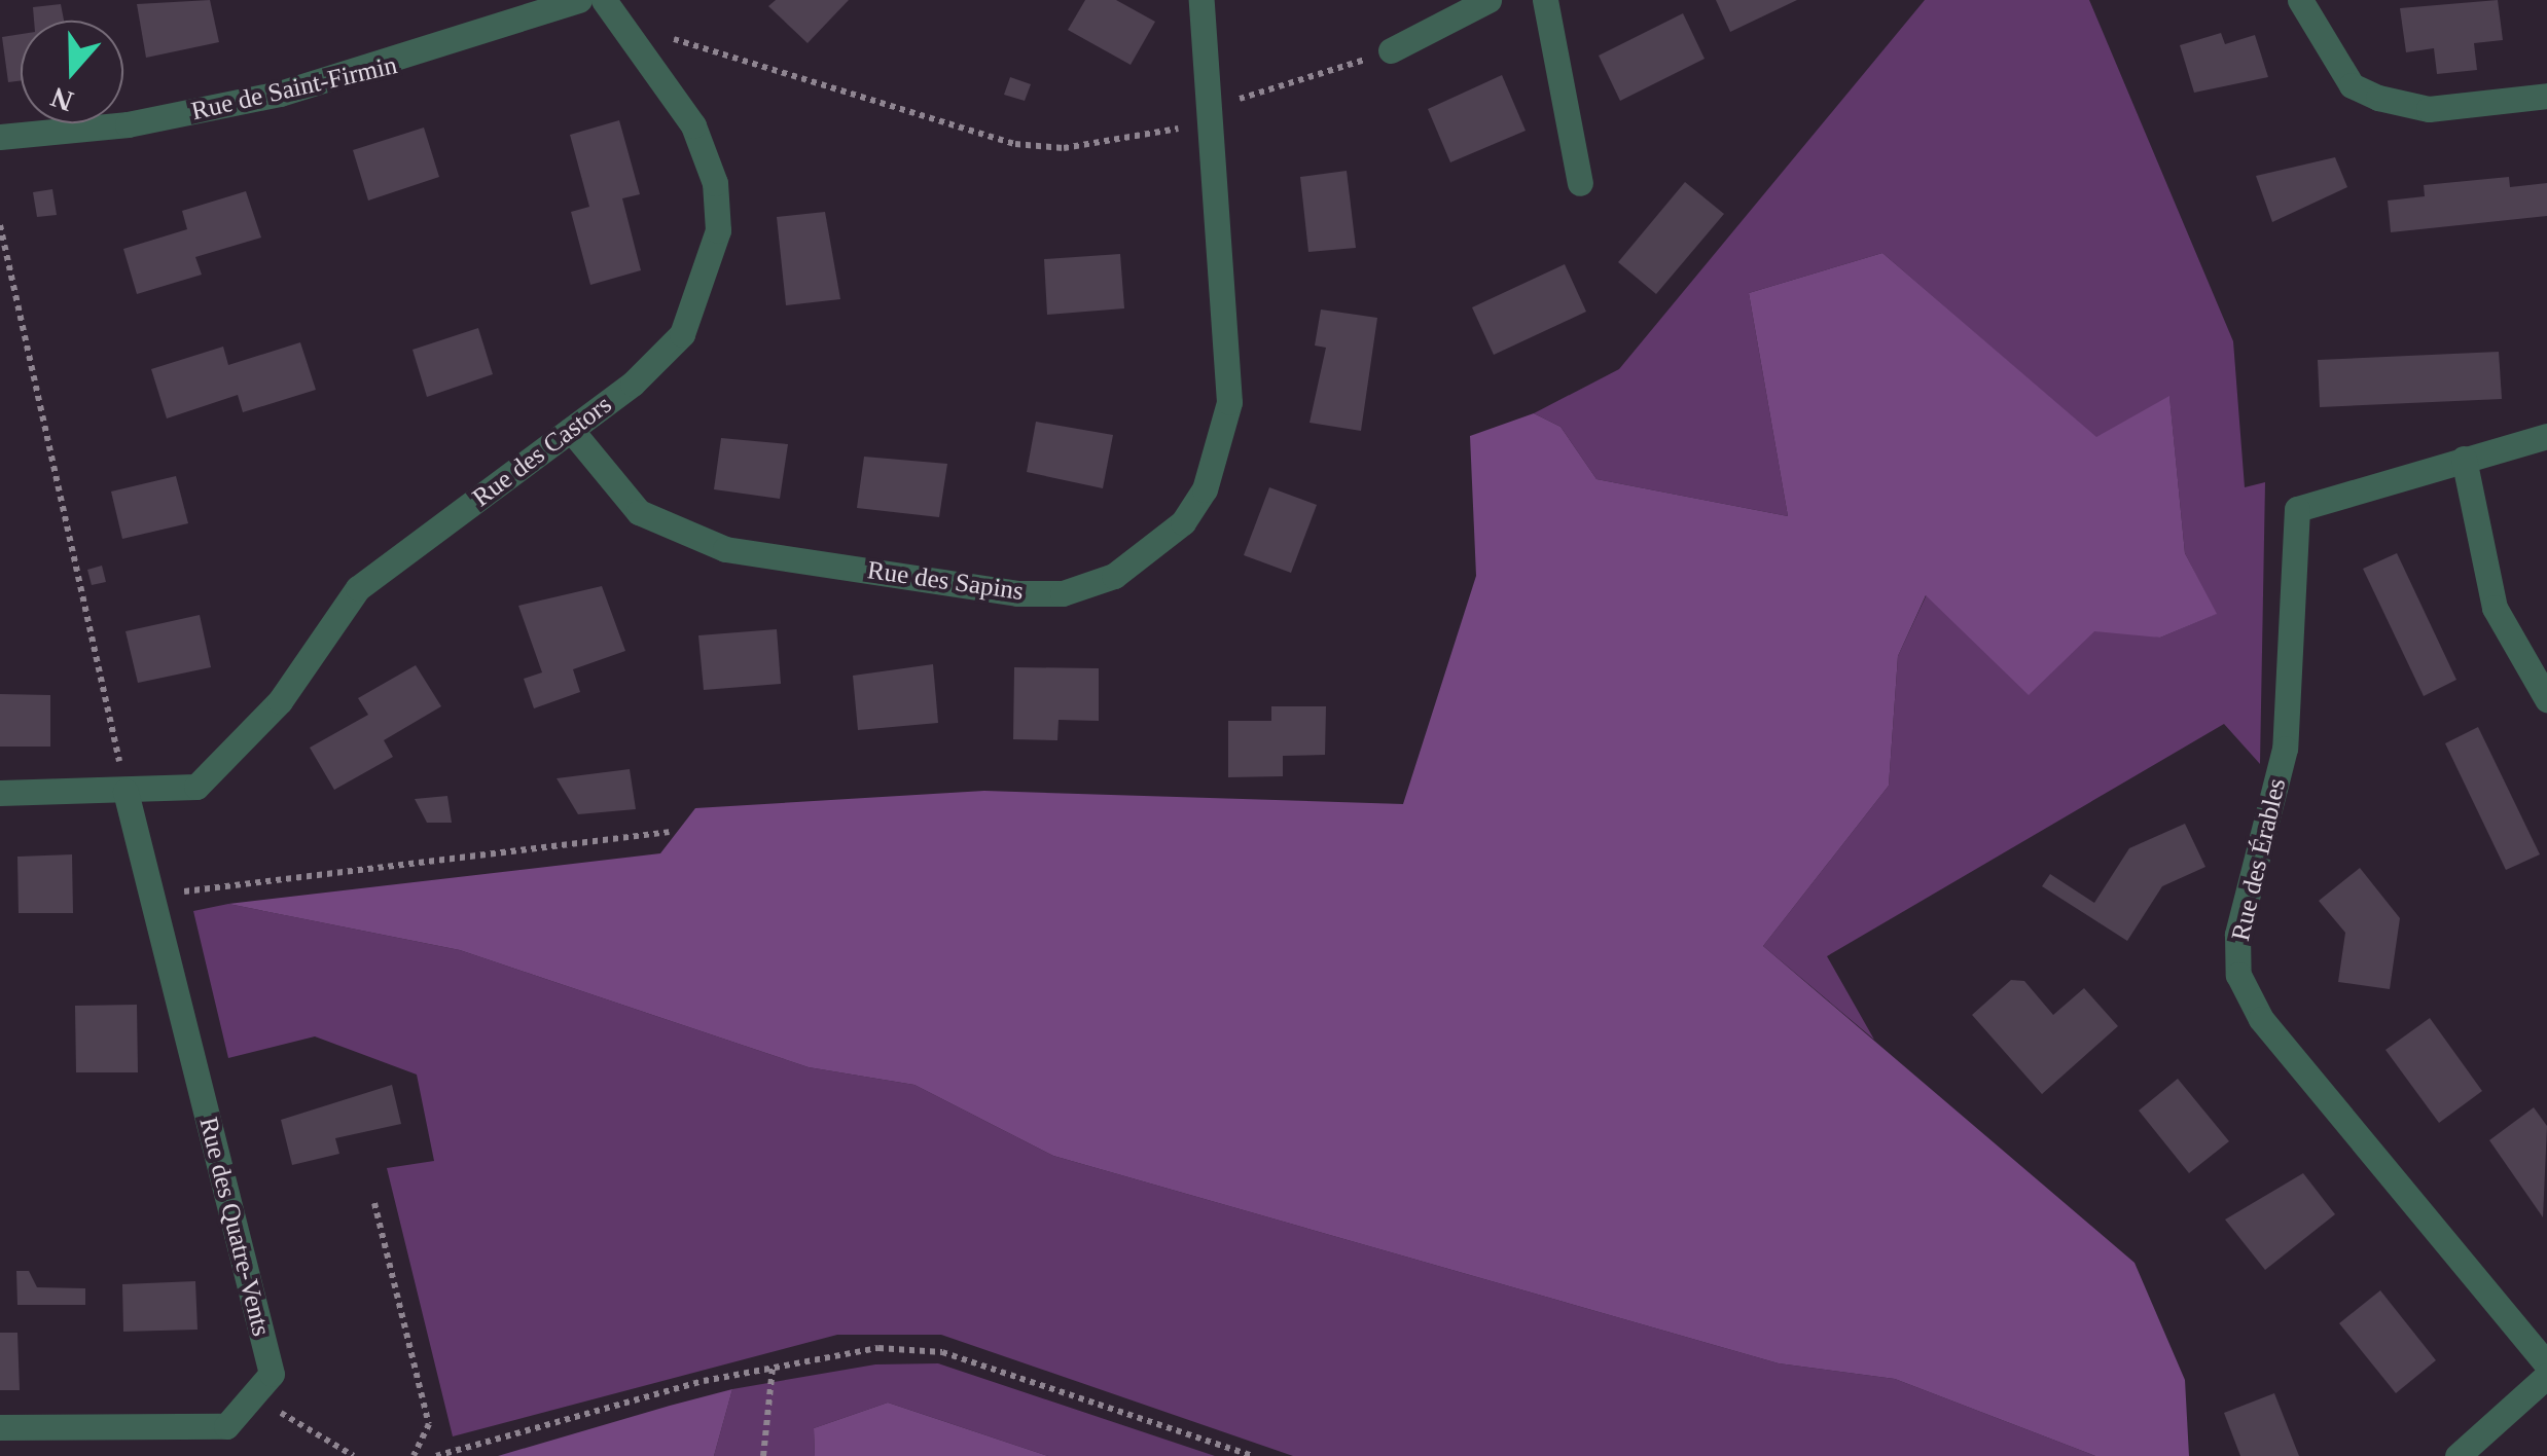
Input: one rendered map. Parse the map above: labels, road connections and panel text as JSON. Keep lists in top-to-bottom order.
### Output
{
  "streets": {
    "street": [
      "Rue de Saint-Firmin",
      "Rue des Castors",
      "Rue des Sapins",
      "Rue des Érables",
      "Rue des Quatre-Vents"
    ]
  },
  "crossings": [
    ["Rue des Castors", "Rue des Sapins"],
    ["Rue des Castors", "Rue des Quatre-Vents"]
  ],
  "north": "bottom"
}
